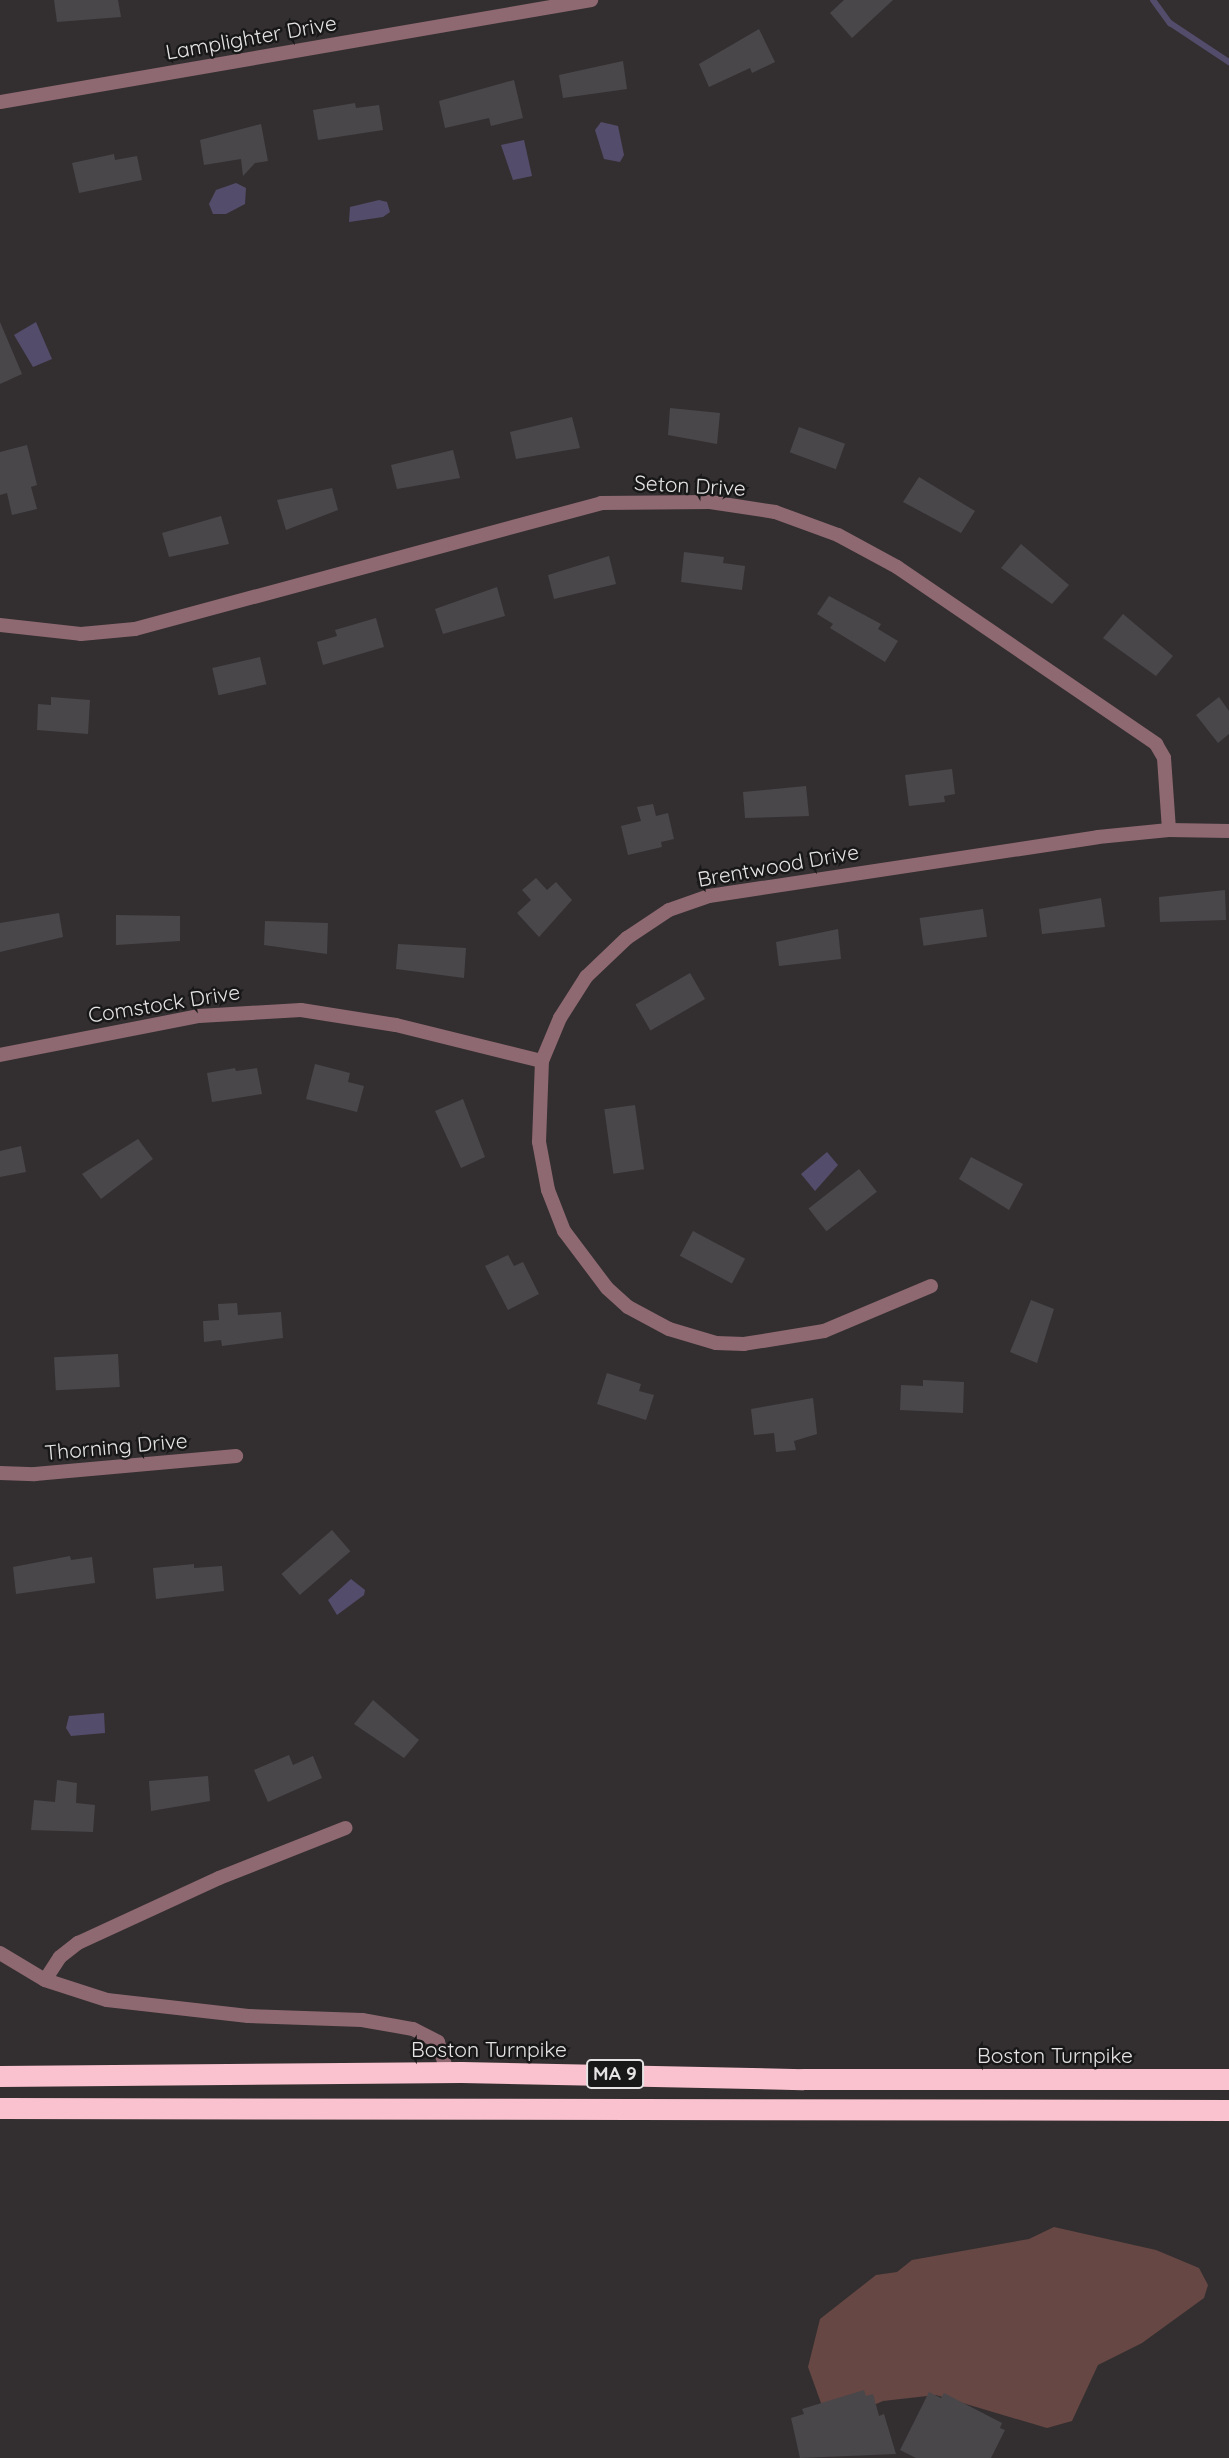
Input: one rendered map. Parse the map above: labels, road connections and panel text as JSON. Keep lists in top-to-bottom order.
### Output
{
  "streets": {
    "highway": ["Boston Turnpike", "MA 9"],
    "street": [
      "Lamplighter Drive",
      "Seton Drive",
      "Brentwood Drive",
      "Comstock Drive",
      "Thorning Drive"
    ]
  },
  "crossings": [
    ["Seton Drive", "Brentwood Drive"],
    ["Brentwood Drive", "Comstock Drive"]
  ]
}
